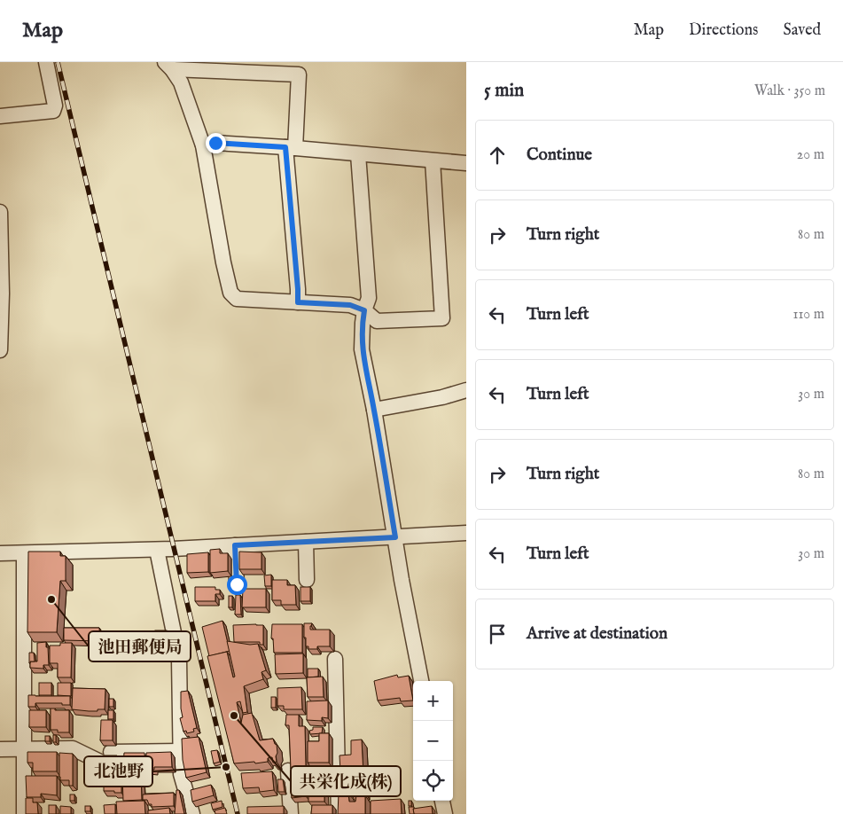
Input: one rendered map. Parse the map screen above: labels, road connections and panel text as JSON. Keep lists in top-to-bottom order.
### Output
{
  "places": ["池田郵便局", "共栄化成(株)", "北池野"],
  "page": {
    "header": "Map",
    "nav": ["Map", "Directions", "Saved"],
    "heading": ["5 min", "Walk · 350 m"],
    "list": [
      ["Continue", "20 m"],
      ["Turn right", "80 m"],
      ["Turn left", "110 m"],
      ["Turn left", "30 m"],
      ["Turn right", "80 m"],
      ["Turn left", "30 m"],
      "Arrive at destination"
    ],
    "map_buttons": ["+", "−"]
  }
}
